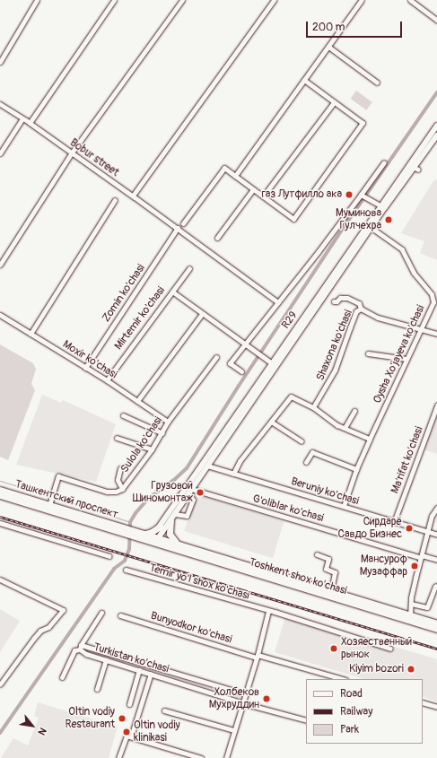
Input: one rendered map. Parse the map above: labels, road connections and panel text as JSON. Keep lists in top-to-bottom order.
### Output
{
  "streets": {
    "highway": ["Ташкентский проспект", "Toshkent shox ko'chasi"],
    "main road": ["R29"],
    "street": [
      "Bobur street",
      "Zomin ko'chasi",
      "Mirtemir ko'chasi",
      "Shaxona ko'chasi",
      "Oysha Xo'jayeva ko'chasi",
      "Moxir ko'chasi",
      "Sulola ko'chasi",
      "Ma'rifat ko'chasi",
      "Beruniy ko'chasi",
      "G'oliblar ko'chasi",
      "Temir yo'l shox ko'chasi",
      "Bunyodkor ko'chasi",
      "Turkistan ko'chasi"
    ]
  },
  "crossings": [
    ["Bobur street", "Zomin ko'chasi"],
    ["Zomin ko'chasi", "Moxir ko'chasi"],
    ["Mirtemir ko'chasi", "Moxir ko'chasi"],
    ["R29", "Oysha Xo'jayeva ko'chasi"],
    ["R29", "Beruniy ko'chasi"],
    ["R29", "G'oliblar ko'chasi"],
    ["Oysha Xo'jayeva ko'chasi", "Beruniy ko'chasi"],
    ["Moxir ko'chasi", "Sulola ko'chasi"],
    ["Sulola ko'chasi", "Ташкентский проспект"],
    ["Ma'rifat ko'chasi", "Beruniy ko'chasi"]
  ],
  "places": [
    "газ Лутфилло ака",
    "Муминова Гулчехра",
    "Грузовой Шиномонтаж",
    "Сирдарё Савдо Бизнес",
    "Мансуроф Музаффар",
    "Хозяественный рынок",
    "Kiyim bozori",
    "Холбеков Мухруддин",
    "Oltin vodiy Restaurant",
    "Oltin vodiy klinikasi"
  ],
  "legend": ["Road", "Railway", "Park"],
  "scale_bar": "200 m",
  "north": "bottom right"
}
